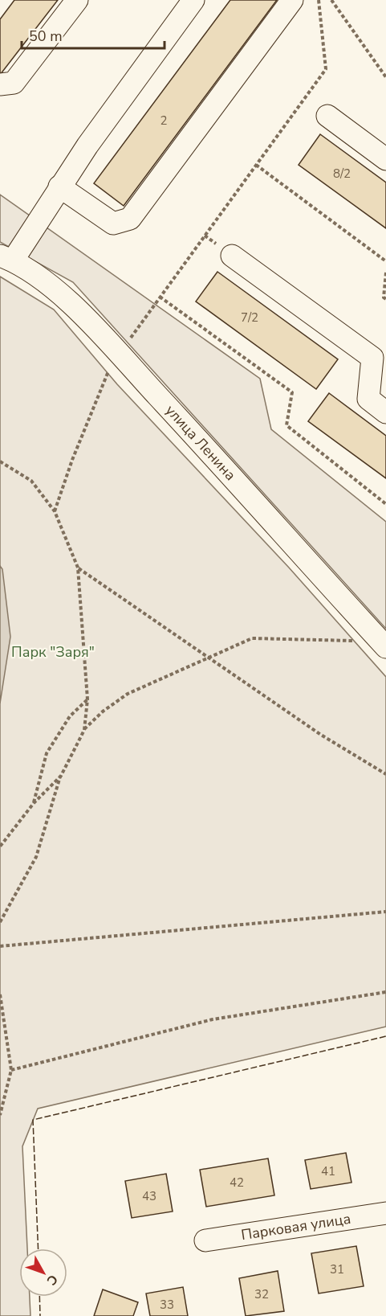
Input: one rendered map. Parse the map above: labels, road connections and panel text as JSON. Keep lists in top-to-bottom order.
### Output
{
  "streets": {
    "street": ["улица Ленина", "Парковая улица"]
  },
  "parks": ["Парк \"Заря\""],
  "house_numbers": [
    "2",
    "8/2",
    "7/2",
    "41",
    "42",
    "43",
    "31",
    "32",
    "33"
  ],
  "scale_bar": "50 m",
  "north": "bottom right"
}
